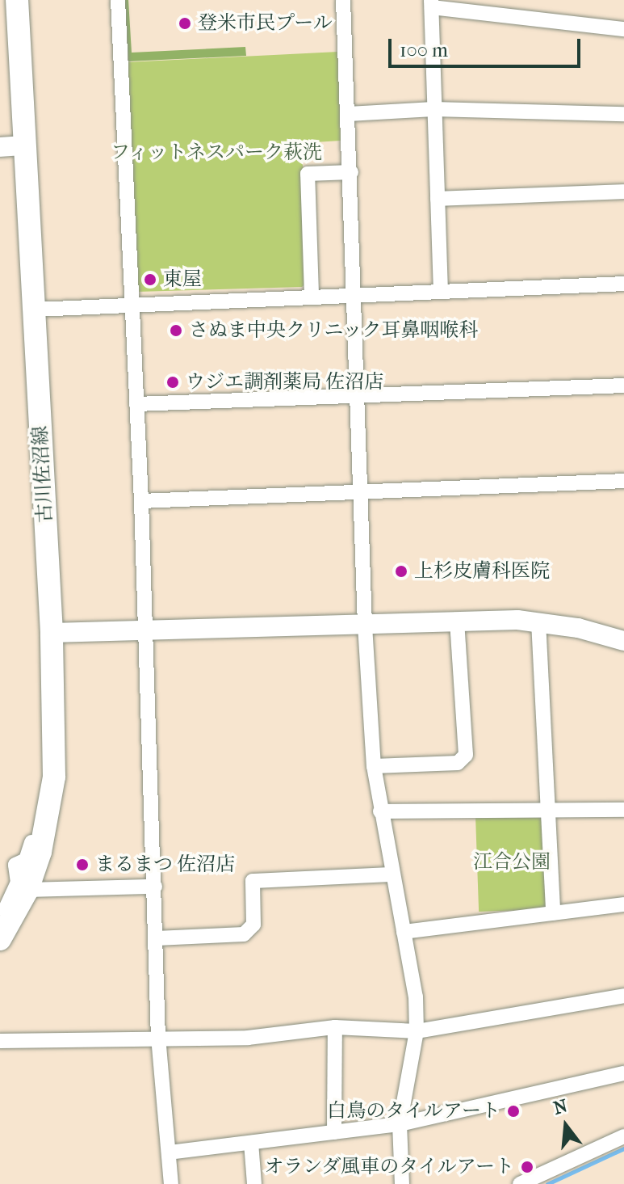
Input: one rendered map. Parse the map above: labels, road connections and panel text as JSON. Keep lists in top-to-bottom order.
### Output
{
  "streets": {
    "main road": ["古川佐沼線"]
  },
  "parks": ["フィットネスパーク萩洗", "江合公園"],
  "places": [
    "登米市民プール",
    "東屋",
    "さぬま中央クリニック耳鼻咽喉科",
    "ウジエ調剤薬局 佐沼店",
    "上杉皮膚科医院",
    "まるまつ 佐沼店",
    "白鳥のタイルアート",
    "オランダ風車のタイルアート"
  ],
  "scale_bar": "100 m",
  "north": "top"
}
